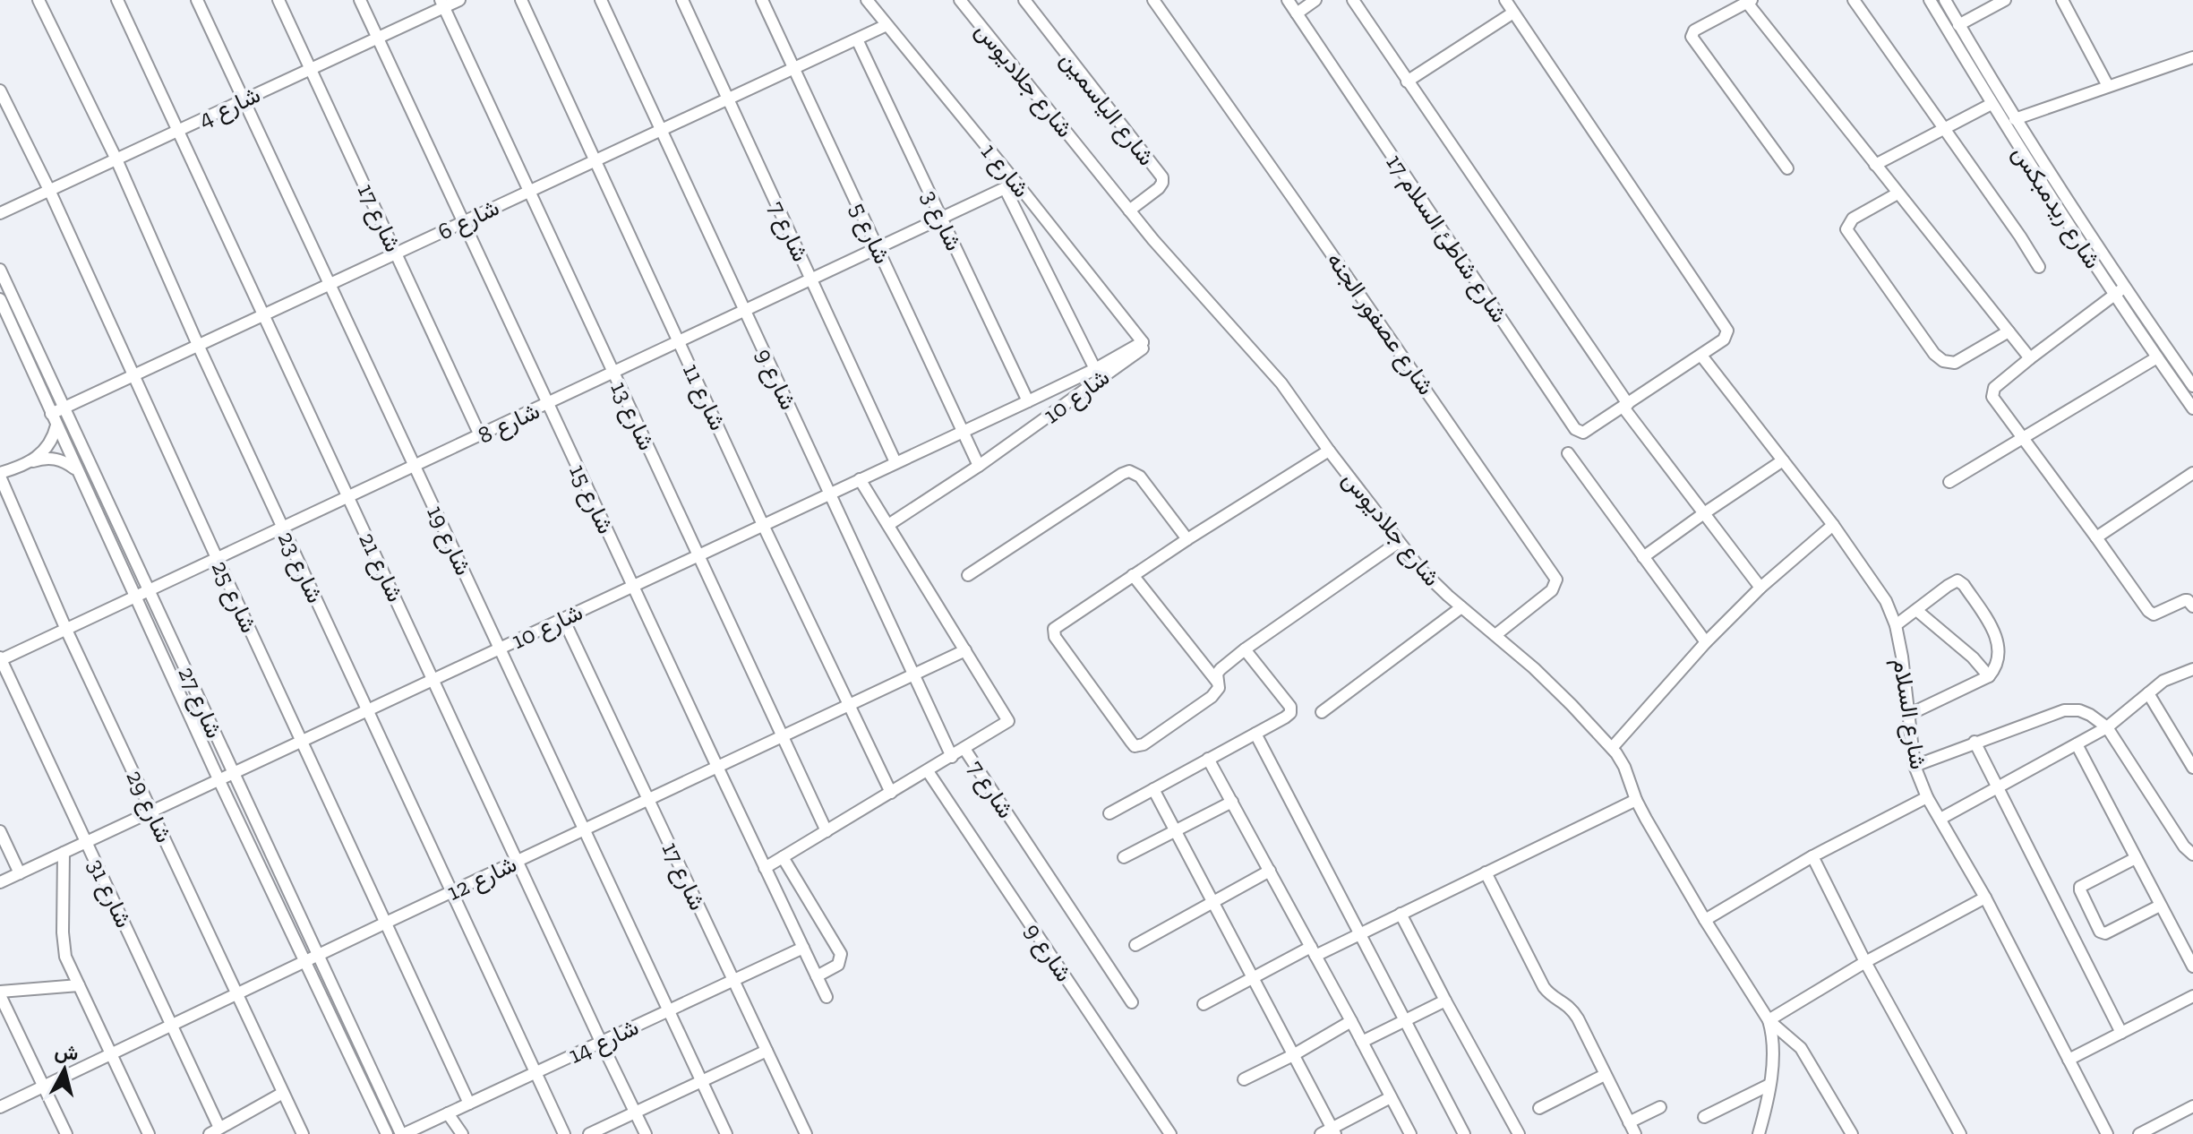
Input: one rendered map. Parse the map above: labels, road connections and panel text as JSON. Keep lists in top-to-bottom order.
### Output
{
  "streets": {
    "street": [
      "شارع جلاديوس",
      "شارع 4",
      "شارع الياسمين",
      "شارع 1",
      "شارع ريدمبكس",
      "شارع 17",
      "شارع 6",
      "شارع 3",
      "شارع 7",
      "شارع 5",
      "شارع شاطئ السلام 17",
      "شارع عصفور الجنه",
      "شارع 9",
      "شارع 10",
      "شارع 11",
      "شارع 13",
      "شارع 8",
      "شارع 15",
      "شارع 19",
      "شارع 23",
      "شارع 21",
      "شارع 25",
      "شارع 27",
      "شارع السلام",
      "شارع 29",
      "شارع 12",
      "شارع 31",
      "شارع 14"
    ]
  },
  "crossings": [
    ["شارع جلاديوس", "شارع الياسمين"],
    ["شارع جلاديوس", "شارع عصفور الجنه"],
    ["شارع 4", "شارع 17"],
    ["شارع 4", "شارع 13"],
    ["شارع 4", "شارع 15"],
    ["شارع 4", "شارع 19"],
    ["شارع 4", "شارع 23"],
    ["شارع 4", "شارع 21"],
    ["شارع 4", "شارع 25"],
    ["شارع 1", "شارع 6"],
    ["شارع 1", "شارع 10"],
    ["شارع 1", "شارع 8"],
    ["شارع 17", "شارع 6"],
    ["شارع 17", "شارع 10"],
    ["شارع 17", "شارع 8"],
    ["شارع 17", "شارع 12"],
    ["شارع 17", "شارع 14"],
    ["شارع 6", "شارع 3"],
    ["شارع 6", "شارع 7"],
    ["شارع 6", "شارع 5"],
    ["شارع 6", "شارع 9"],
    ["شارع 6", "شارع 11"],
    ["شارع 6", "شارع 13"],
    ["شارع 6", "شارع 15"],
    ["شارع 6", "شارع 19"],
    ["شارع 6", "شارع 23"],
    ["شارع 6", "شارع 21"],
    ["شارع 6", "شارع 25"],
    ["شارع 6", "شارع 27"],
    ["شارع 3", "شارع 10"],
    ["شارع 3", "شارع 8"],
    ["شارع 7", "شارع 10"],
    ["شارع 7", "شارع 8"],
    ["شارع 7", "شارع 12"],
    ["شارع 5", "شارع 10"],
    ["شارع 5", "شارع 8"],
    ["شارع شاطئ السلام 17", "شارع السلام"],
    ["شارع 9", "شارع 10"],
    ["شارع 9", "شارع 8"],
    ["شارع 9", "شارع 12"],
    ["شارع 10", "شارع 11"],
    ["شارع 10", "شارع 13"],
    ["شارع 10", "شارع 8"],
    ["شارع 10", "شارع 15"],
    ["شارع 10", "شارع 19"],
    ["شارع 10", "شارع 23"],
    ["شارع 10", "شارع 21"],
    ["شارع 10", "شارع 25"],
    ["شارع 10", "شارع 27"],
    ["شارع 10", "شارع 29"],
    ["شارع 10", "شارع 31"],
    ["شارع 11", "شارع 8"],
    ["شارع 11", "شارع 12"],
    ["شارع 13", "شارع 8"],
    ["شارع 13", "شارع 12"],
    ["شارع 8", "شارع 15"],
    ["شارع 8", "شارع 19"],
    ["شارع 8", "شارع 23"],
    ["شارع 8", "شارع 21"],
    ["شارع 8", "شارع 25"],
    ["شارع 8", "شارع 27"],
    ["شارع 8", "شارع 29"],
    ["شارع 8", "شارع 31"],
    ["شارع 15", "شارع 12"],
    ["شارع 15", "شارع 14"],
    ["شارع 19", "شارع 12"],
    ["شارع 19", "شارع 14"],
    ["شارع 23", "شارع 12"],
    ["شارع 23", "شارع 14"],
    ["شارع 21", "شارع 12"],
    ["شارع 21", "شارع 14"],
    ["شارع 25", "شارع 12"],
    ["شارع 25", "شارع 14"],
    ["شارع 27", "شارع 12"],
    ["شارع 27", "شارع 14"],
    ["شارع 29", "شارع 12"],
    ["شارع 12", "شارع 31"]
  ],
  "north": "top"
}
